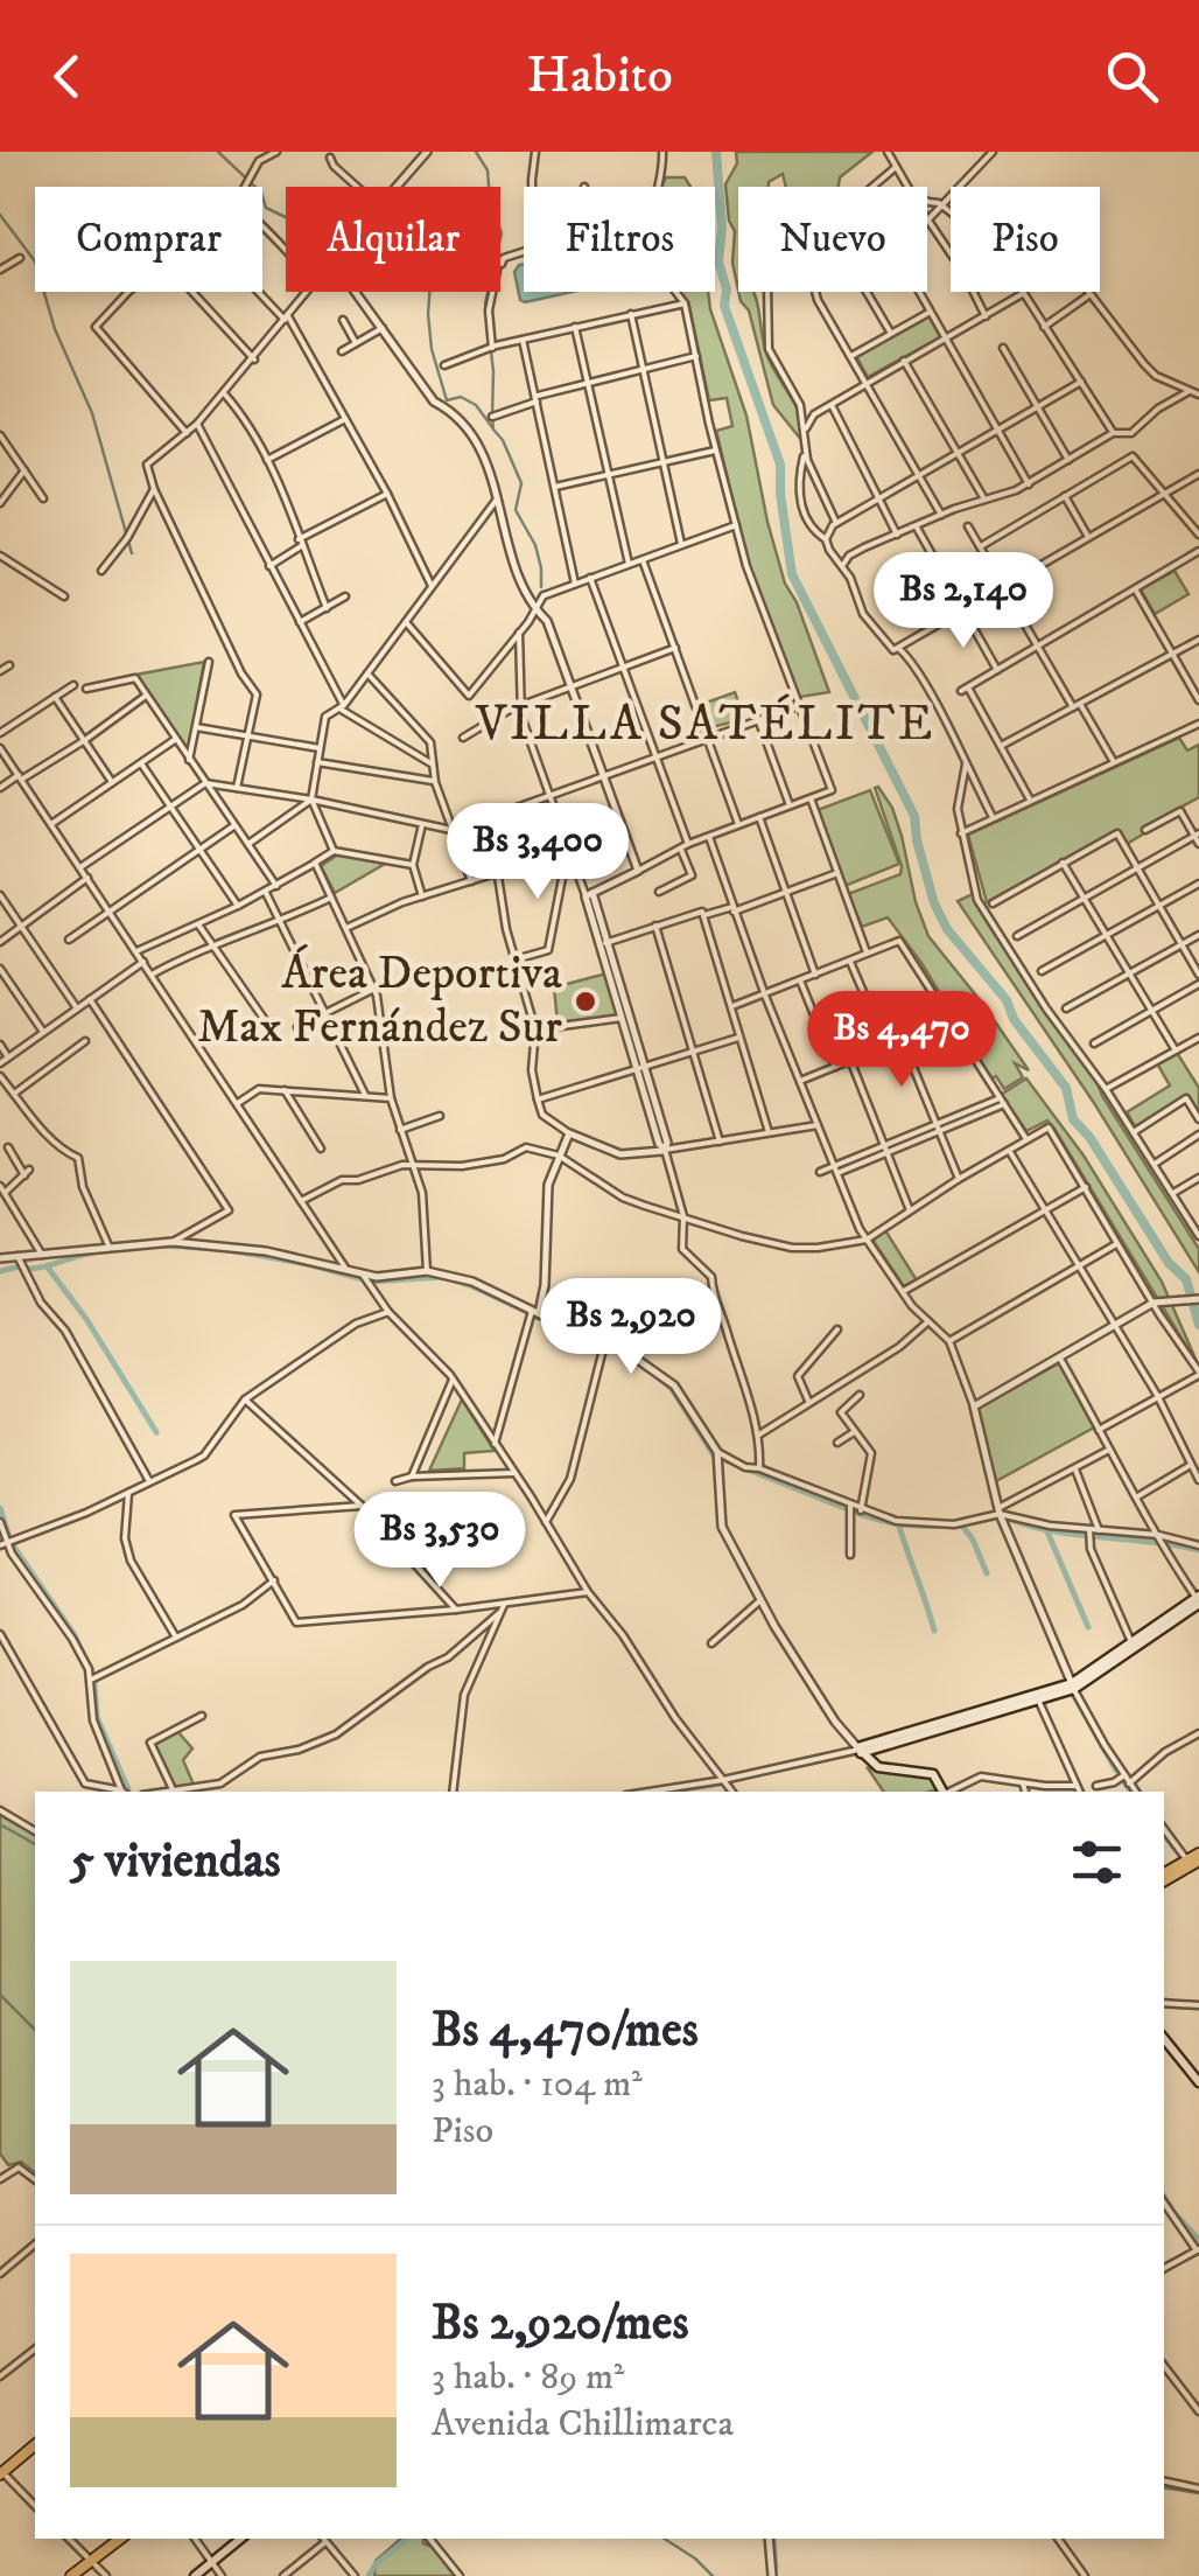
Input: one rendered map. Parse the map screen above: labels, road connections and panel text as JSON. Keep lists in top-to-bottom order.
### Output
{
  "districts": ["VILLA SATÉLITE"],
  "places": ["Área Deportiva Max Fernández Sur"],
  "page": {
    "header": "Habito",
    "chip": [
      "Comprar",
      "Alquilar",
      "Filtros",
      "Nuevo",
      "Piso"
    ],
    "price": [
      "Bs 2,140",
      "Bs 3,400",
      "Bs 4,470",
      "Bs 2,920",
      "Bs 3,530"
    ],
    "heading": "5 viviendas",
    "list": [
      {
        "name": "Bs 4,470/mes",
        "note": "3 hab. · 104 m² · Piso"
      },
      {
        "name": "Bs 2,920/mes",
        "note": "3 hab. · 89 m² · Avenida Chillimarca"
      }
    ]
  }
}
